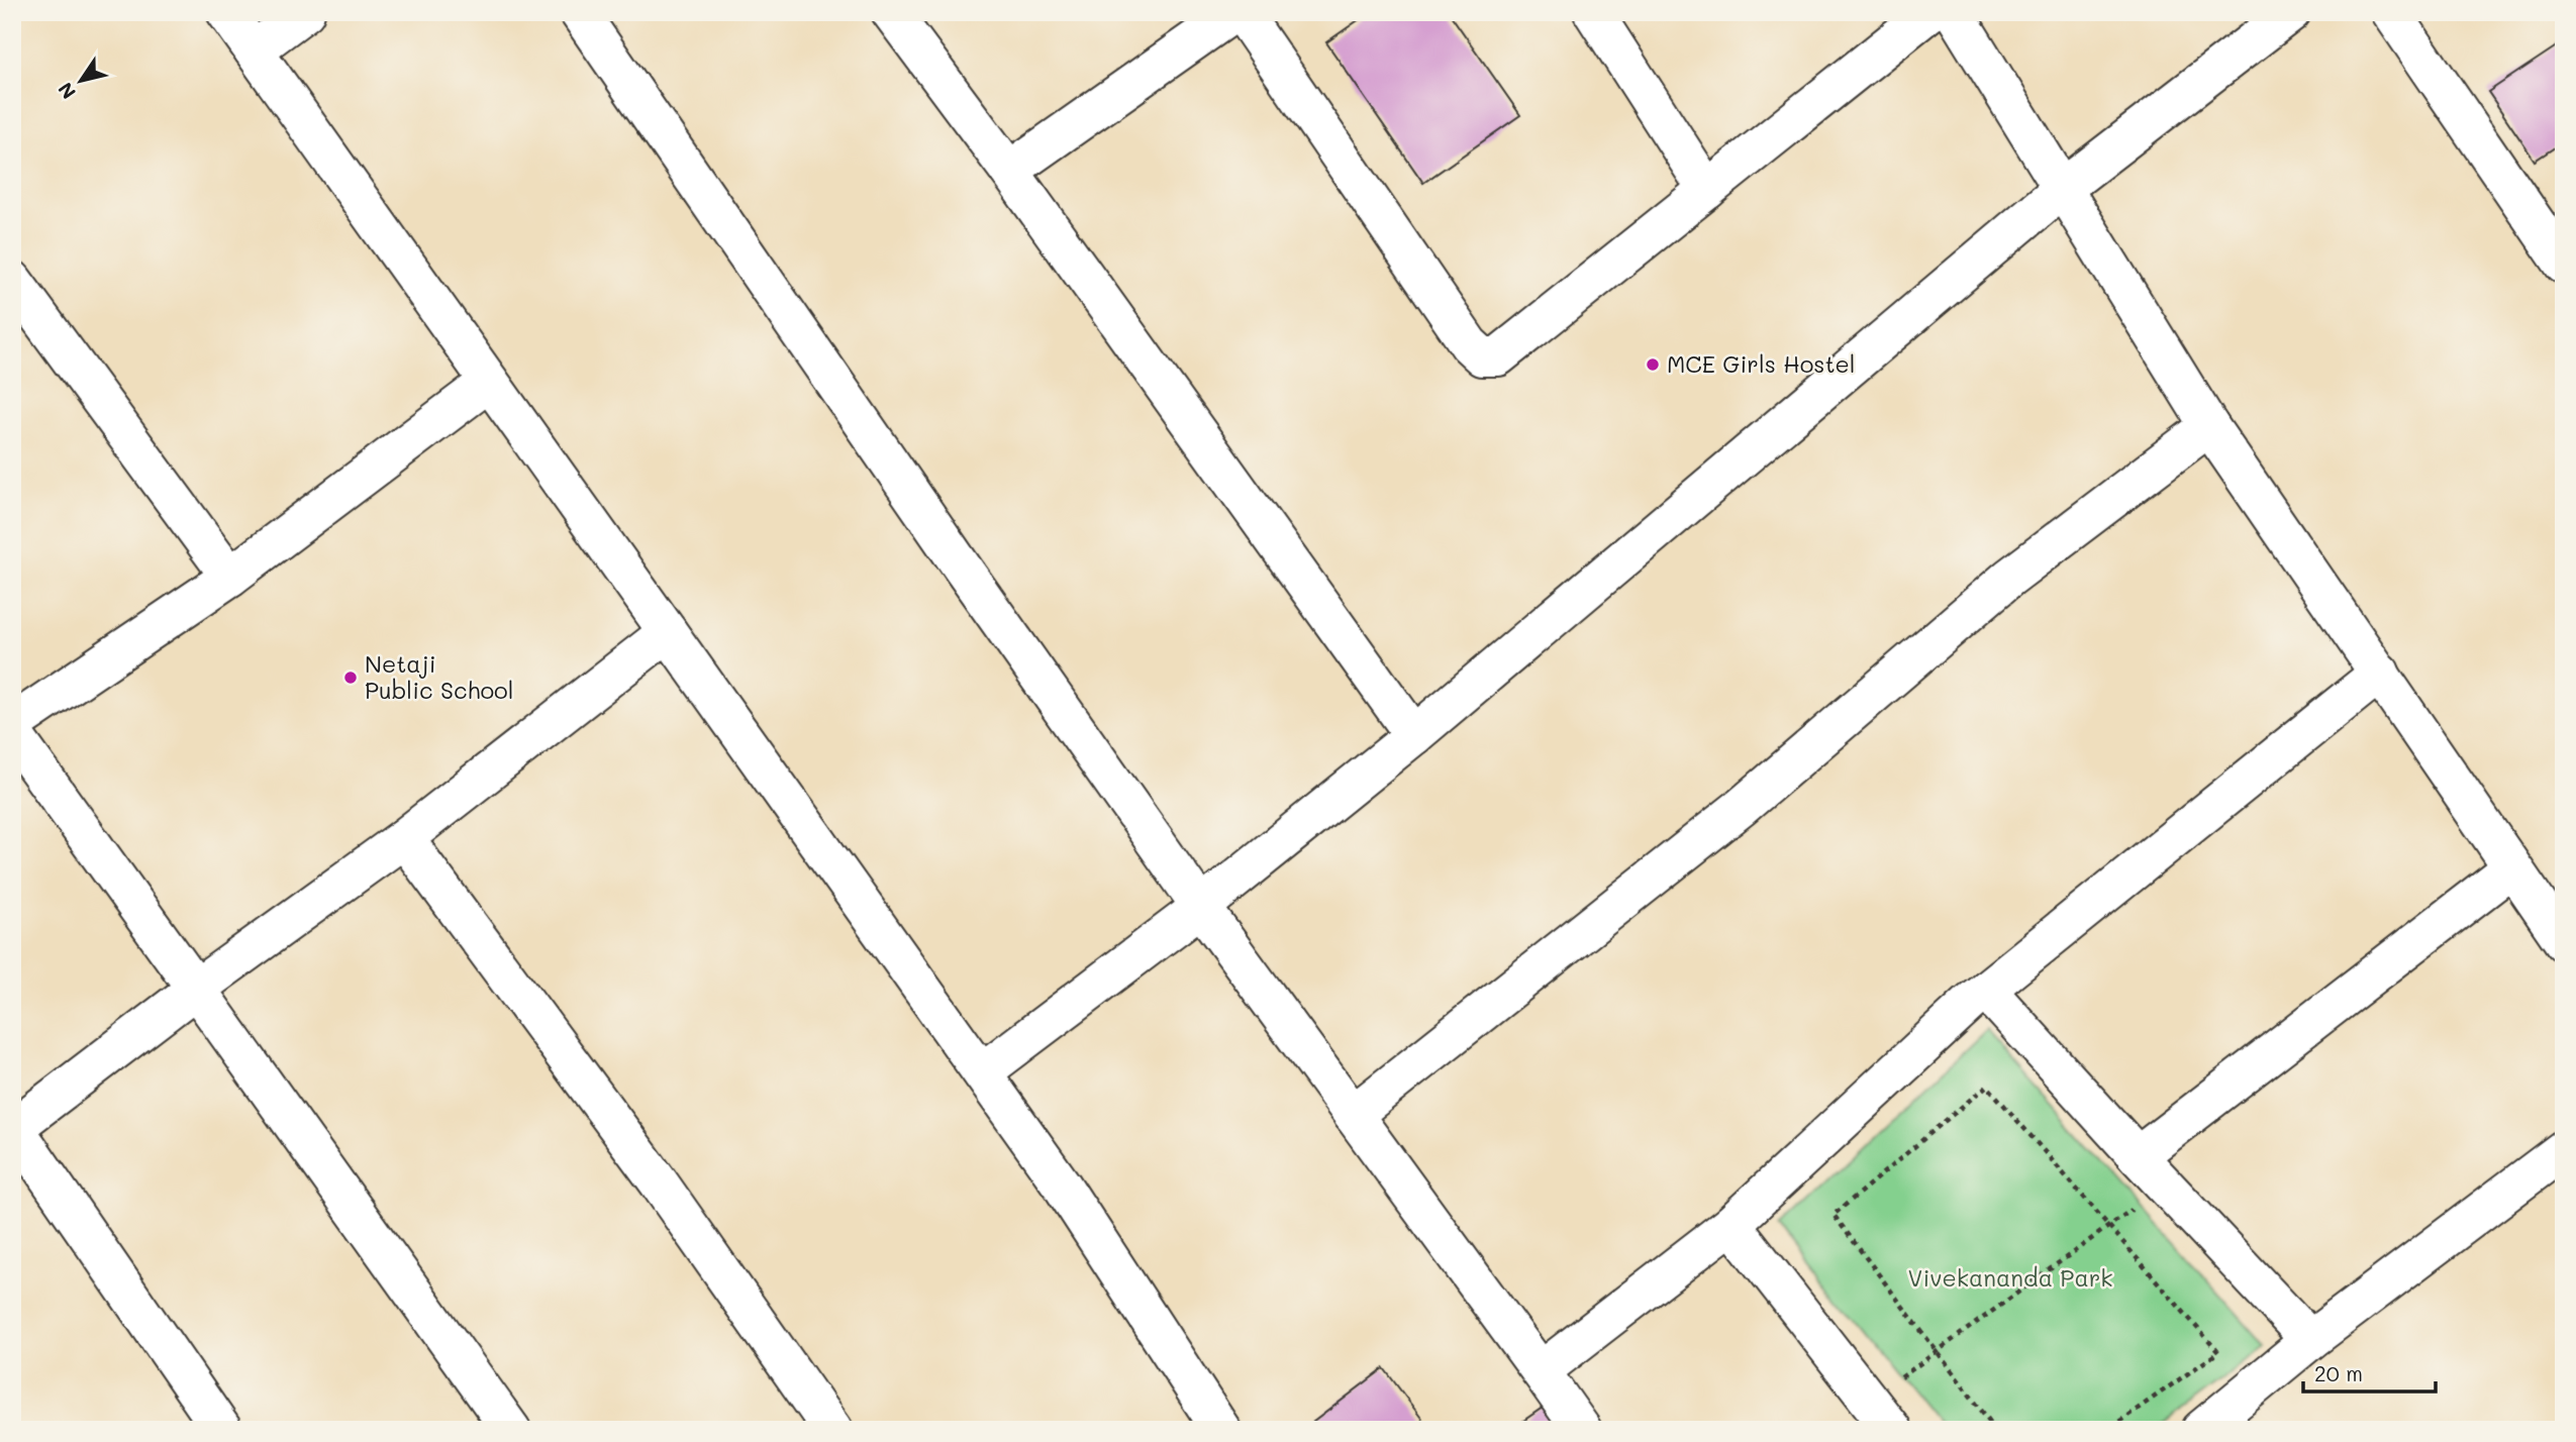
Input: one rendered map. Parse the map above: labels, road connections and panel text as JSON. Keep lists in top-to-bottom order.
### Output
{
  "parks": ["Vivekananda Park"],
  "places": ["MCE Girls Hostel", "Netaji Public School"],
  "scale_bar": "20 m",
  "north": "bottom left"
}
